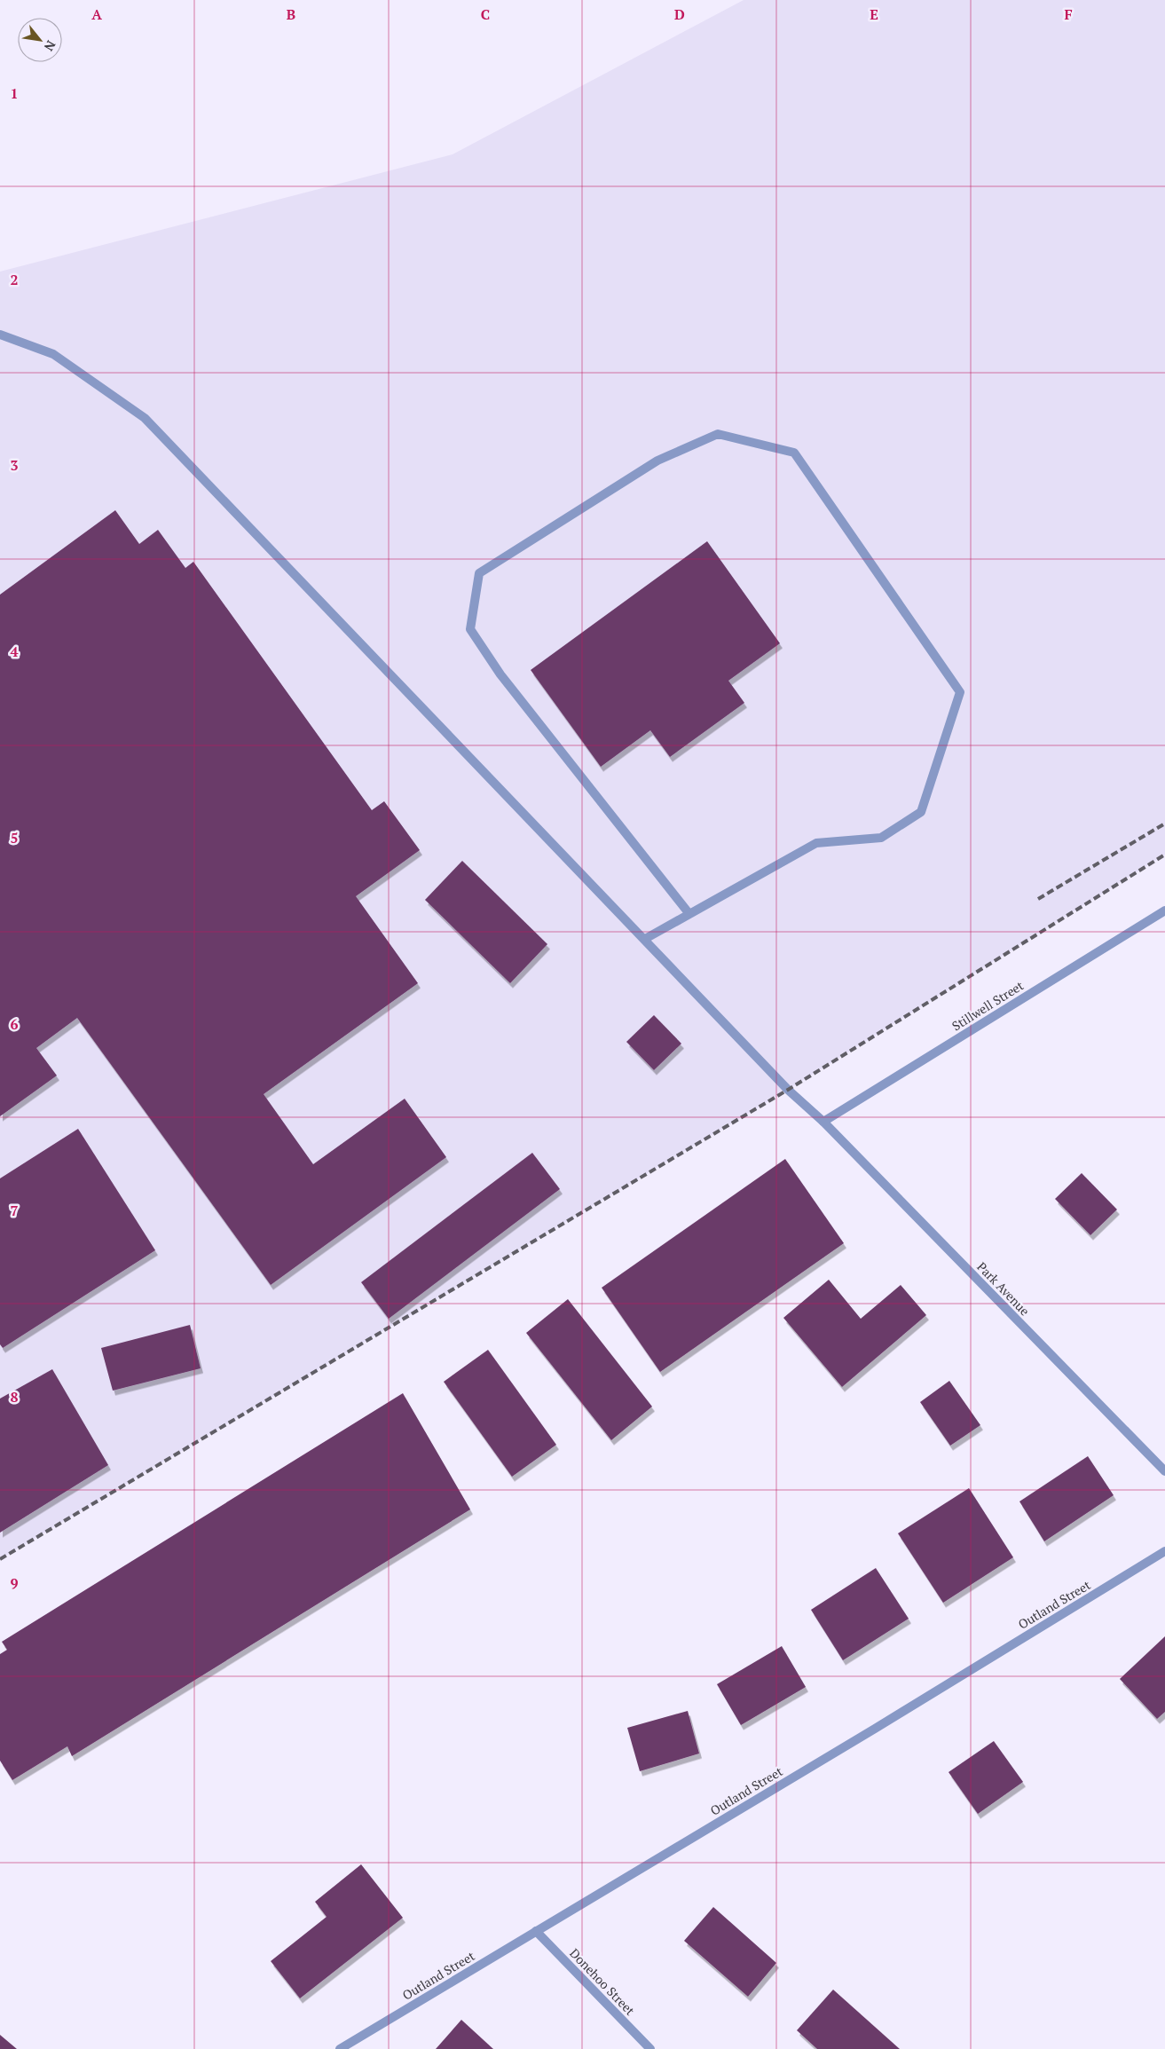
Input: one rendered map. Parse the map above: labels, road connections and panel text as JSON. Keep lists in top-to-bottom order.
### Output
{
  "streets": {
    "street": [
      "Stillwell Street",
      "Park Avenue",
      "Outland Street",
      "Donehoo Street"
    ]
  },
  "crossings": [
    ["Stillwell Street", "Park Avenue"],
    ["Outland Street", "Donehoo Street"]
  ],
  "north": "bottom right",
  "grid": {
    "columns": [
      "A",
      "B",
      "C",
      "D",
      "E",
      "F"
    ],
    "rows": [
      "1",
      "2",
      "3",
      "4",
      "5",
      "6",
      "7",
      "8",
      "9"
    ]
  }
}
